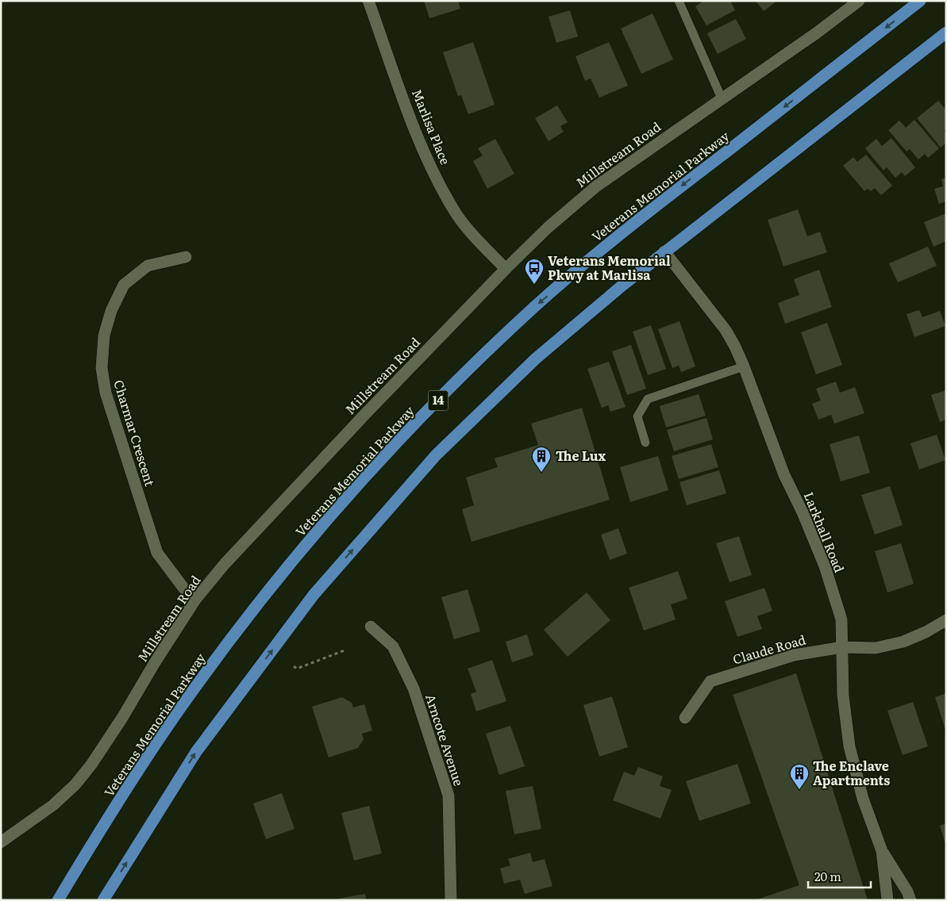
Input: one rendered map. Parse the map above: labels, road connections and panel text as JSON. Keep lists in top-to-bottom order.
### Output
{
  "streets": {
    "main road": ["Veterans Memorial Parkway", "14"],
    "street": [
      "Marlisa Place",
      "Millstream Road",
      "Charmar Crescent",
      "Larkhall Road",
      "Claude Road",
      "Arncote Avenue"
    ]
  },
  "crossings": [
    ["Marlisa Place", "Millstream Road"],
    ["Millstream Road", "Charmar Crescent"],
    ["Larkhall Road", "Claude Road"]
  ],
  "places": {
    "bus stop": ["Veterans Memorial Pkwy at Marlisa"],
    "building": ["The Lux", "The Enclave Apartments"]
  },
  "scale_bar": "20 m"
}
